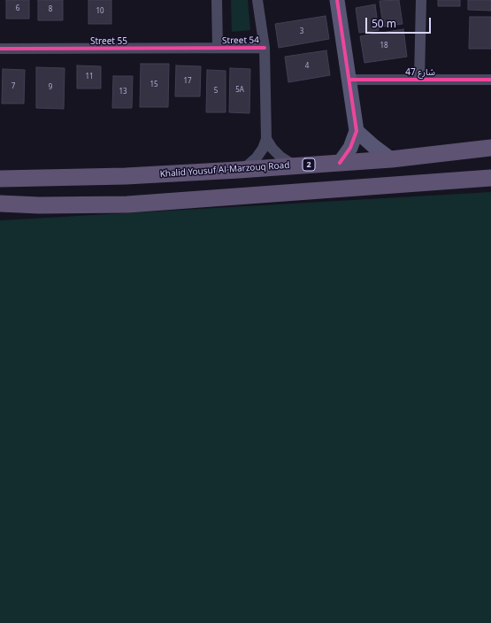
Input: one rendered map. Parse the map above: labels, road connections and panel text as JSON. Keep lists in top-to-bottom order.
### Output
{
  "streets": {
    "main road": ["2", "Khalid Yousuf Al-Marzouq Road"],
    "street": ["Street 54", "Street 55", "شارع 47"]
  },
  "crossings": [
    ["Street 54", "Street 55"],
    ["Street 54", "Khalid Yousuf Al-Marzouq Road"]
  ],
  "house_numbers": [
    "6",
    "8",
    "10",
    "3",
    "18",
    "4",
    "11",
    "17",
    "15",
    "7",
    "9",
    "5A",
    "5",
    "13"
  ],
  "scale_bar": "50 m"
}
